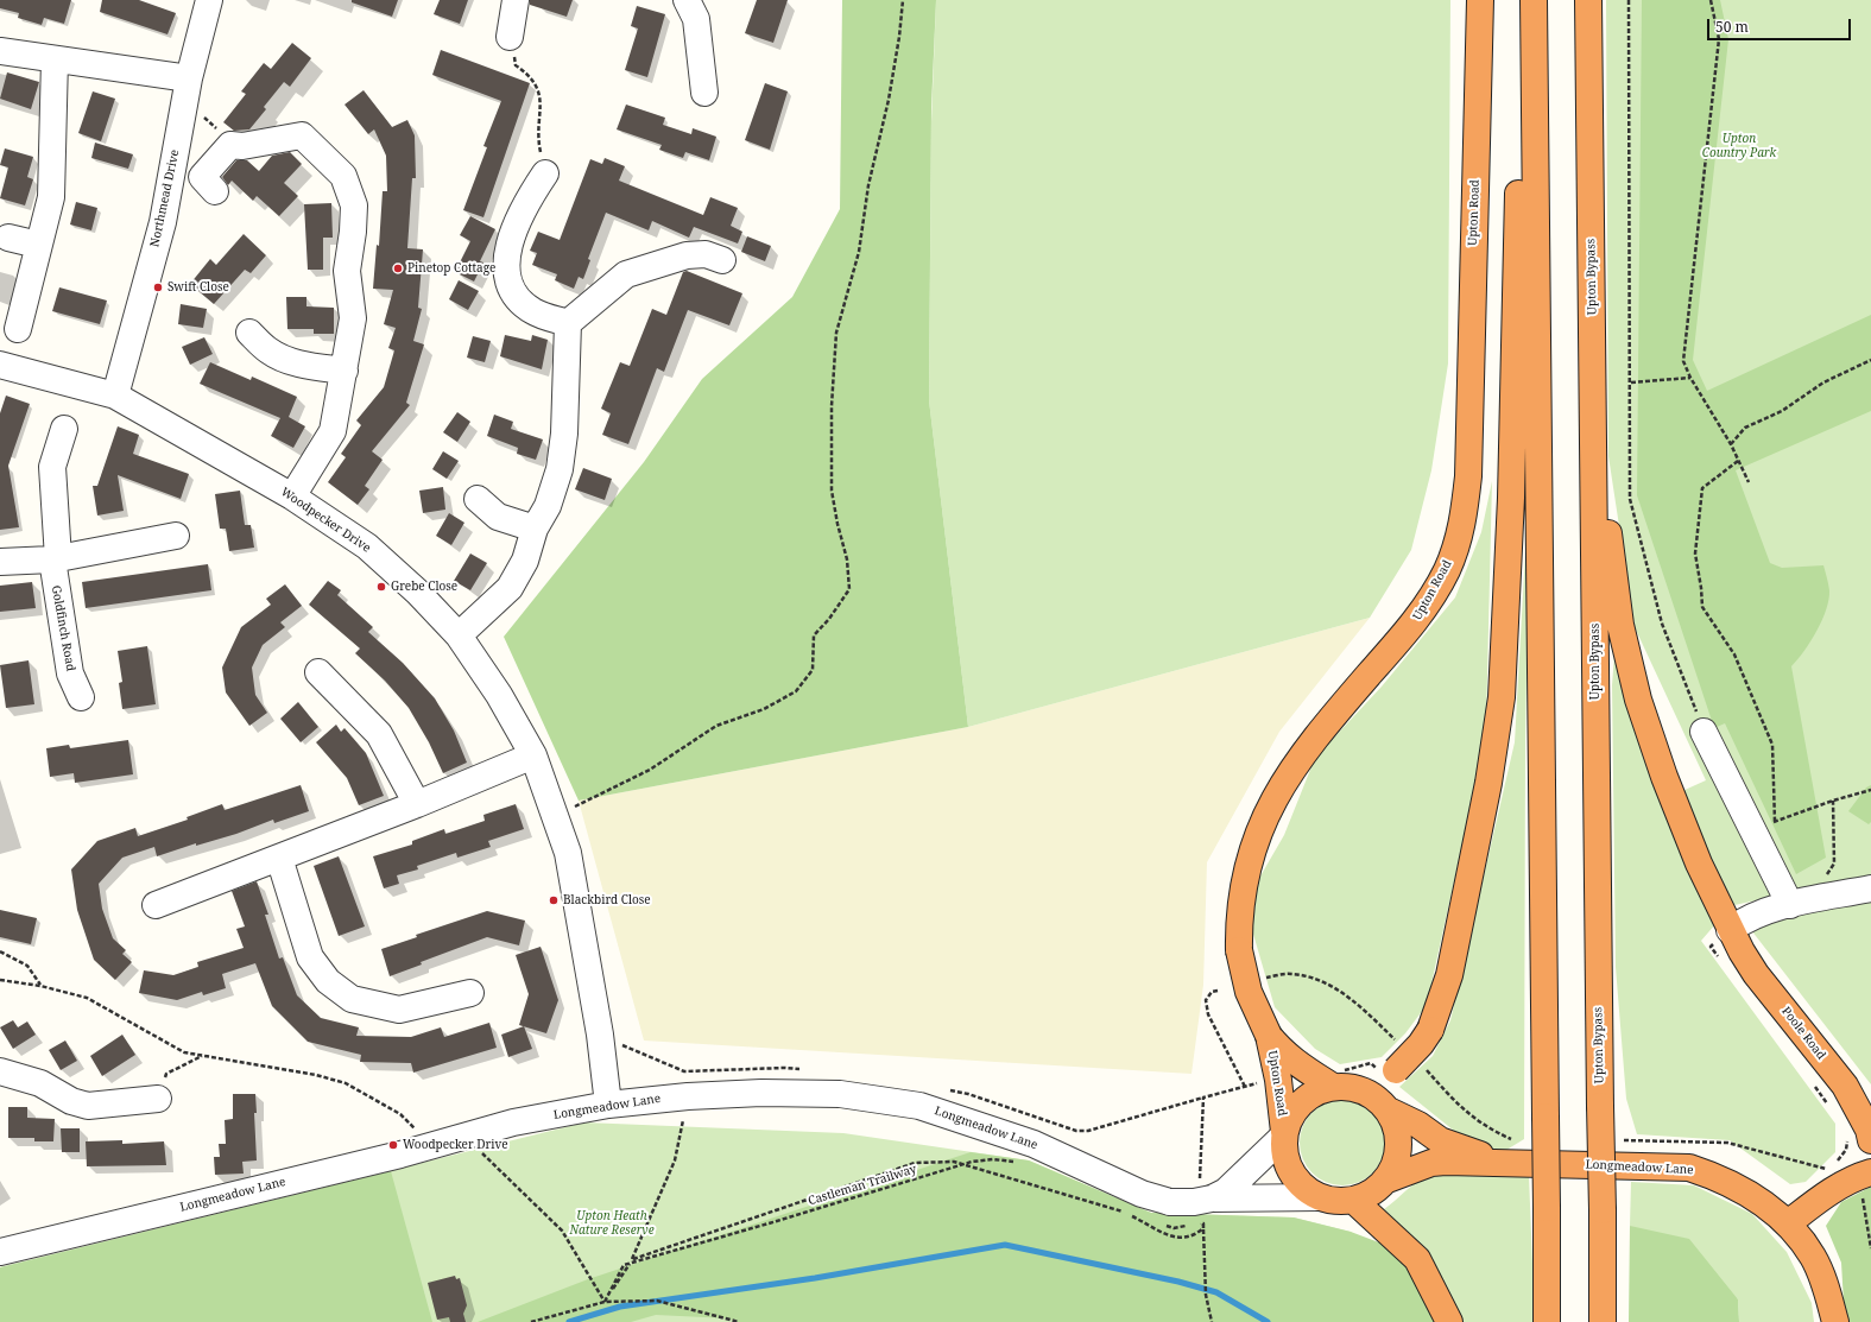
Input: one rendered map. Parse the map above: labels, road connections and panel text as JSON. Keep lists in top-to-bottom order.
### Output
{
  "streets": {
    "highway": [
      "Upton Road",
      "Upton Bypass",
      "Poole Road",
      "Longmeadow Lane"
    ],
    "street": ["Northmead Drive", "Woodpecker Drive", "Goldfinch Road"],
    "path": ["Castleman Trailway"]
  },
  "crossings": [
    ["Northmead Drive", "Woodpecker Drive"],
    ["Upton Road", "Longmeadow Lane"],
    ["Upton Bypass", "Poole Road"],
    ["Woodpecker Drive", "Longmeadow Lane"]
  ],
  "parks": ["Upton Country Park", "Upton Heath Nature Reserve"],
  "places": [
    "Pinetop Cottage",
    "Swift Close",
    "Grebe Close",
    "Blackbird Close",
    "Woodpecker Drive"
  ],
  "scale_bar": "50 m"
}
